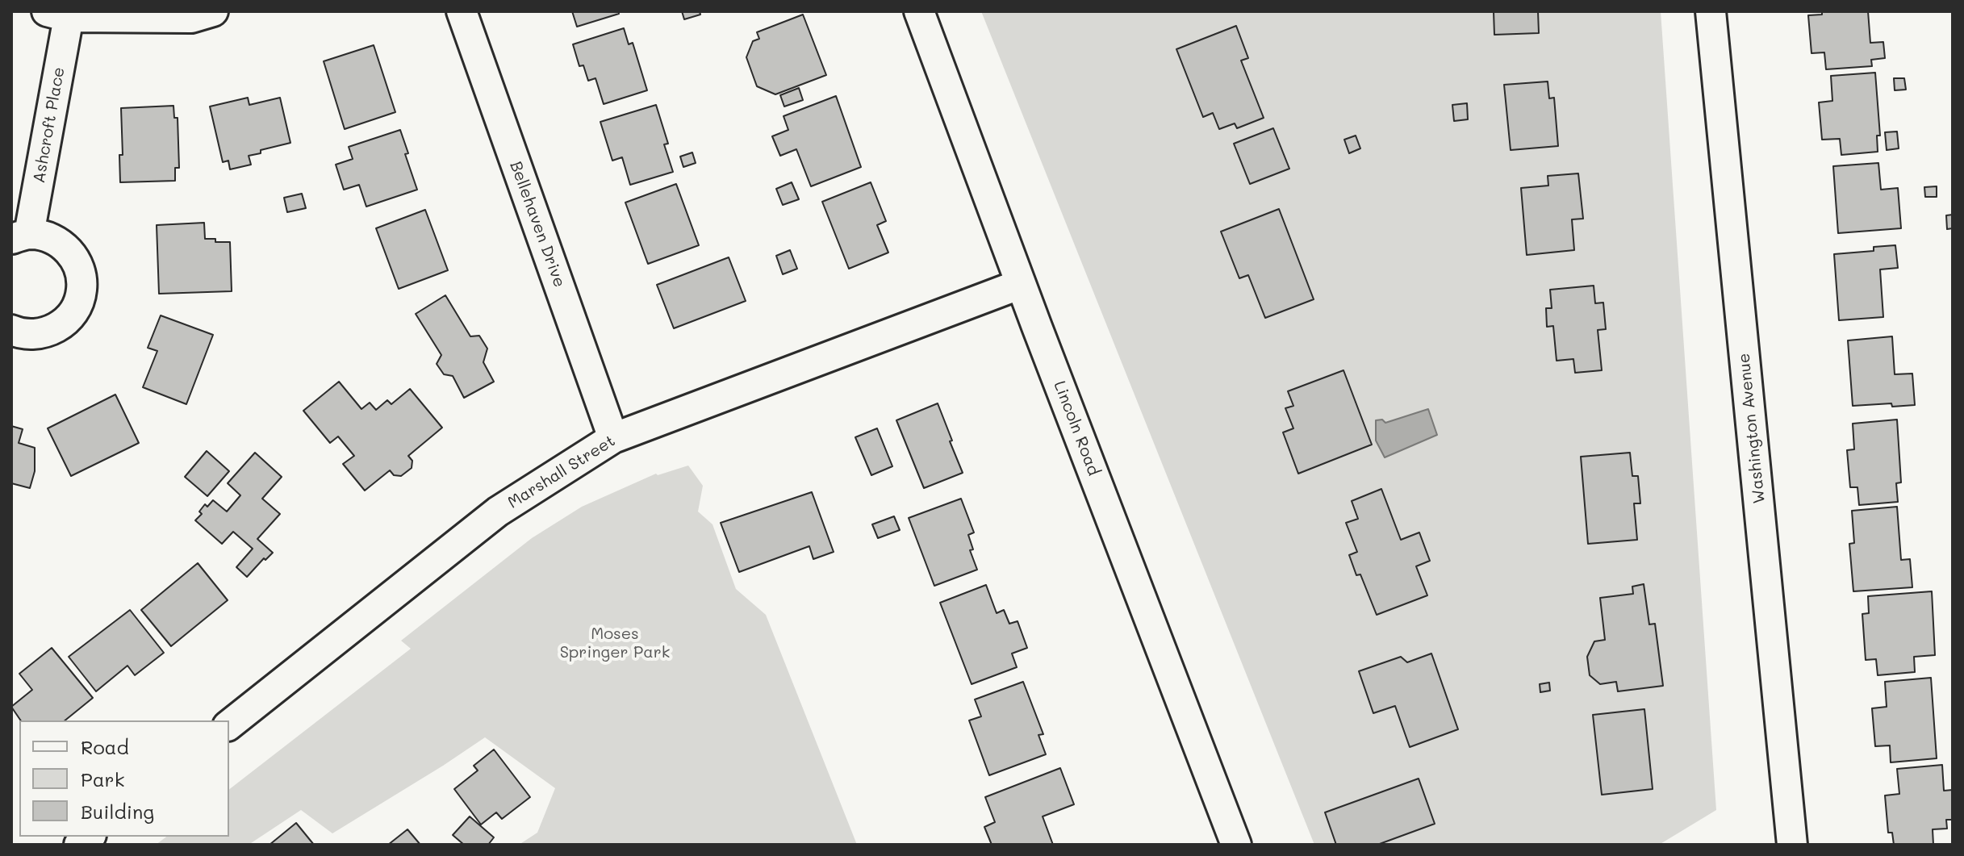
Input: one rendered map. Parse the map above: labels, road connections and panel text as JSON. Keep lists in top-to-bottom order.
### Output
{
  "streets": {
    "street": [
      "Ashcroft Place",
      "Bellehaven Drive",
      "Lincoln Road",
      "Washington Avenue",
      "Marshall Street"
    ]
  },
  "crossings": [
    ["Bellehaven Drive", "Marshall Street"],
    ["Lincoln Road", "Marshall Street"]
  ],
  "parks": ["Moses Springer Park"],
  "legend": ["Road", "Park", "Building"]
}
